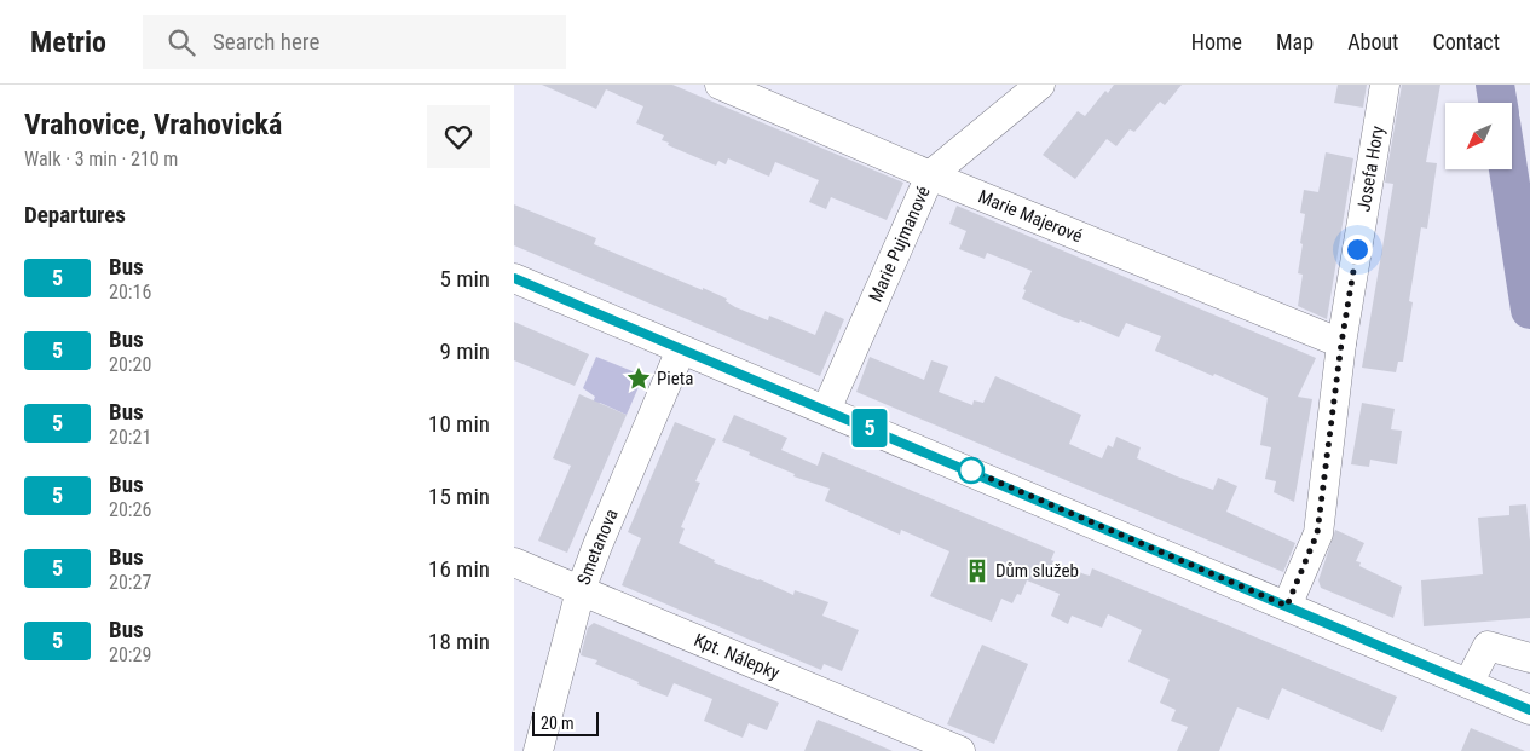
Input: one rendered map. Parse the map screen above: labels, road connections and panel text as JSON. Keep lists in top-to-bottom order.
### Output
{
  "streets": {
    "street": [
      "Josefa Hory",
      "Marie Majerové",
      "Marie Pujmanové",
      "Smetanova",
      "Kpt. Nálepky"
    ]
  },
  "crossings": [
    ["Josefa Hory", "Marie Majerové"],
    ["Marie Majerové", "Marie Pujmanové"],
    ["Smetanova", "Kpt. Nálepky"]
  ],
  "places": {
    "place": ["Pieta"],
    "building": ["Dům služeb"]
  },
  "lines": ["bus line 5"],
  "scale_bar": "20 m",
  "north": "bottom left",
  "page": {
    "header": "Metrio",
    "search": "Search here",
    "nav": [
      "Home",
      "Map",
      "About",
      "Contact"
    ],
    "heading": [
      ["Vrahovice, Vrahovická", "Walk · 3 min · 210 m"],
      "Departures"
    ],
    "on_map": "5",
    "list": [
      {
        "mark": "5",
        "name": "Bus",
        "note": "20:16",
        "value": "5 min"
      },
      {
        "mark": "5",
        "name": "Bus",
        "note": "20:20",
        "value": "9 min"
      },
      {
        "mark": "5",
        "name": "Bus",
        "note": "20:21",
        "value": "10 min"
      },
      {
        "mark": "5",
        "name": "Bus",
        "note": "20:26",
        "value": "15 min"
      },
      {
        "mark": "5",
        "name": "Bus",
        "note": "20:27",
        "value": "16 min"
      },
      {
        "mark": "5",
        "name": "Bus",
        "note": "20:29",
        "value": "18 min"
      }
    ],
    "scale": "20 m"
  }
}
